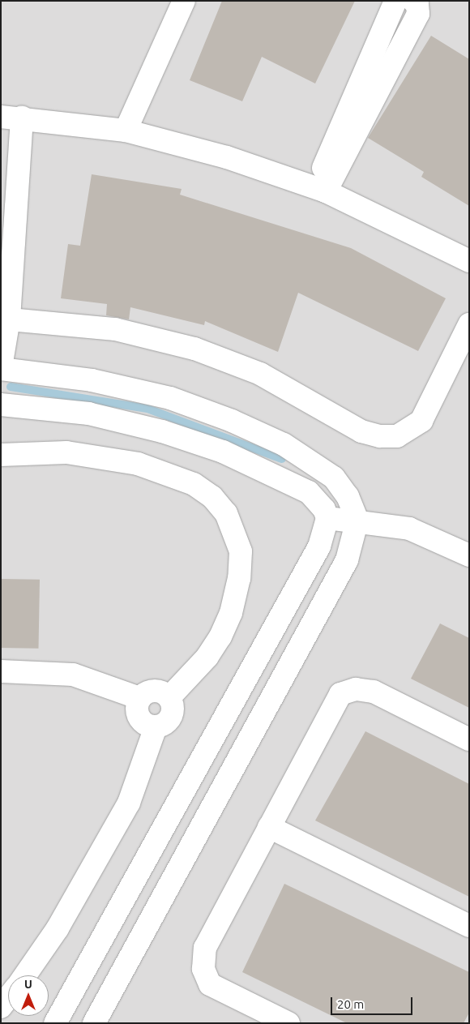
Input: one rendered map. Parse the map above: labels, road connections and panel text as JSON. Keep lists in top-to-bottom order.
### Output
{
  "scale_bar": "20 m",
  "north": "top"
}
